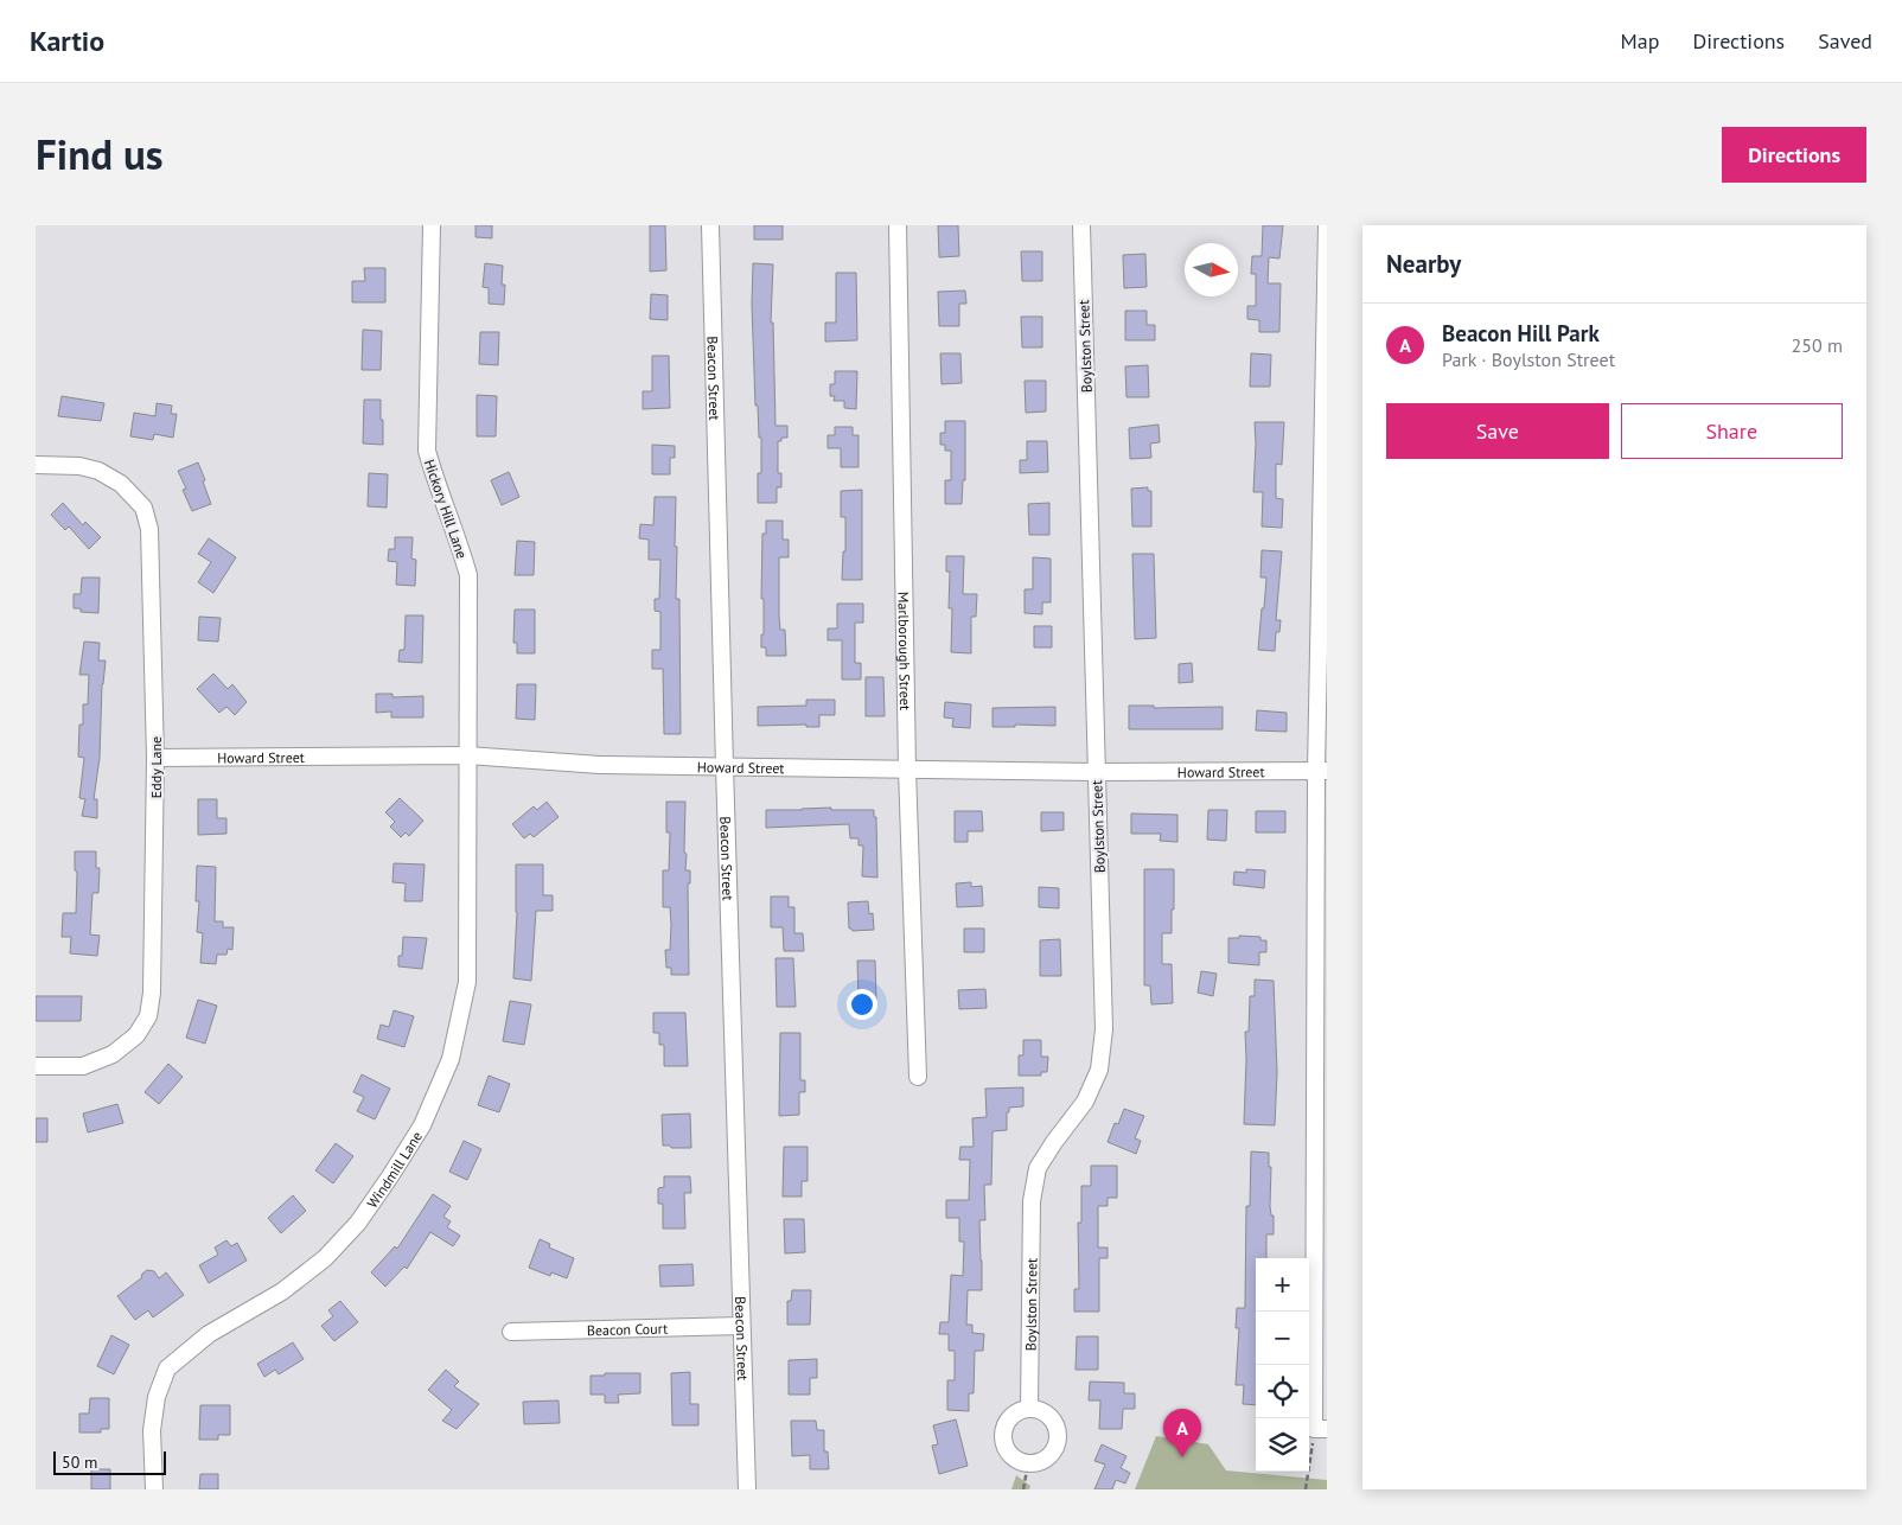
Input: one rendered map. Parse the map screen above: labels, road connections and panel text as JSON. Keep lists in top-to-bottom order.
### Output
{
  "streets": {
    "street": [
      "Boylston Street",
      "Beacon Street",
      "Hickory Hill Lane",
      "Marlborough Street",
      "Howard Street",
      "Eddy Lane",
      "Windmill Lane",
      "Beacon Court"
    ]
  },
  "crossings": [
    ["Boylston Street", "Howard Street"],
    ["Beacon Street", "Howard Street"],
    ["Beacon Street", "Beacon Court"],
    ["Hickory Hill Lane", "Howard Street"],
    ["Hickory Hill Lane", "Windmill Lane"],
    ["Marlborough Street", "Howard Street"],
    ["Howard Street", "Eddy Lane"],
    ["Howard Street", "Windmill Lane"]
  ],
  "scale_bar": "50 m",
  "north": "right",
  "page": {
    "header": "Kartio",
    "nav": ["Map", "Directions", "Saved"],
    "title": "Find us",
    "buttons": [
      "Directions",
      ["Save", "Share"]
    ],
    "heading": "Nearby",
    "list": [
      {
        "mark": "A",
        "name": "Beacon Hill Park",
        "note": "Park · Boylston Street",
        "value": "250 m"
      }
    ],
    "map_buttons": ["+", "−"],
    "pins": "A",
    "scale": "50 m"
  }
}
